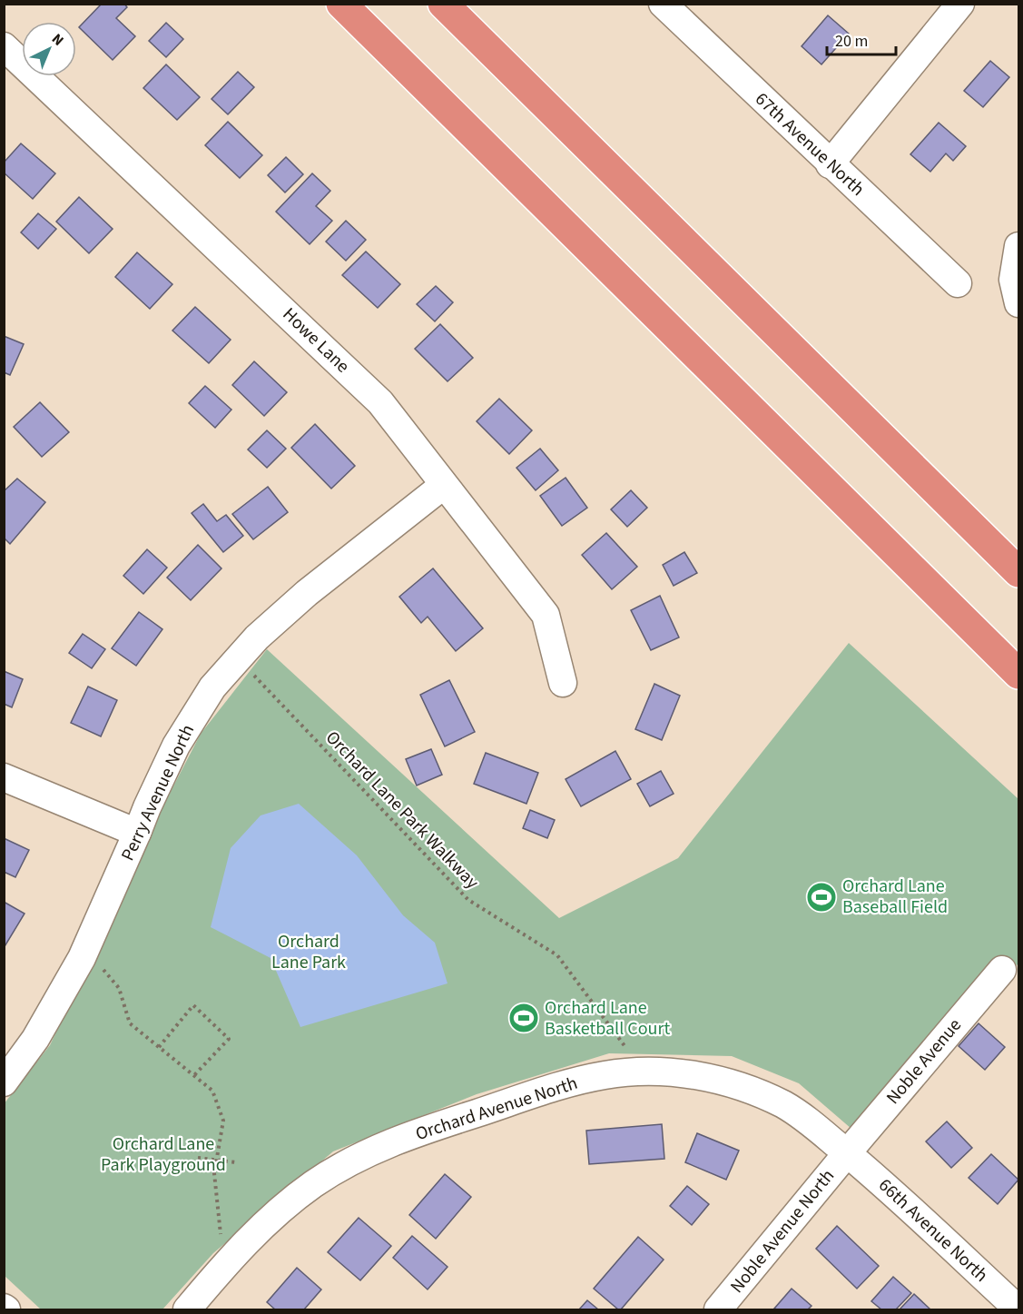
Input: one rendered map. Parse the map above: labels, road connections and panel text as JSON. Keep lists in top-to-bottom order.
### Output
{
  "streets": {
    "street": [
      "67th Avenue North",
      "Howe Lane",
      "Perry Avenue North",
      "Noble Avenue",
      "Orchard Avenue North",
      "66th Avenue North",
      "Noble Avenue North"
    ],
    "path": ["Orchard Lane Park Walkway"]
  },
  "crossings": [
    ["Howe Lane", "Perry Avenue North"],
    ["Noble Avenue", "Orchard Avenue North"],
    ["Noble Avenue", "66th Avenue North"],
    ["Noble Avenue", "Noble Avenue North"],
    ["Orchard Avenue North", "66th Avenue North"],
    ["Orchard Avenue North", "Noble Avenue North"],
    ["66th Avenue North", "Noble Avenue North"]
  ],
  "parks": ["Orchard Lane Park", "Orchard Lane Park Playground"],
  "places": {
    "sports": ["Orchard Lane Baseball Field", "Orchard Lane Basketball Court"]
  },
  "scale_bar": "20 m",
  "north": "top right"
}
